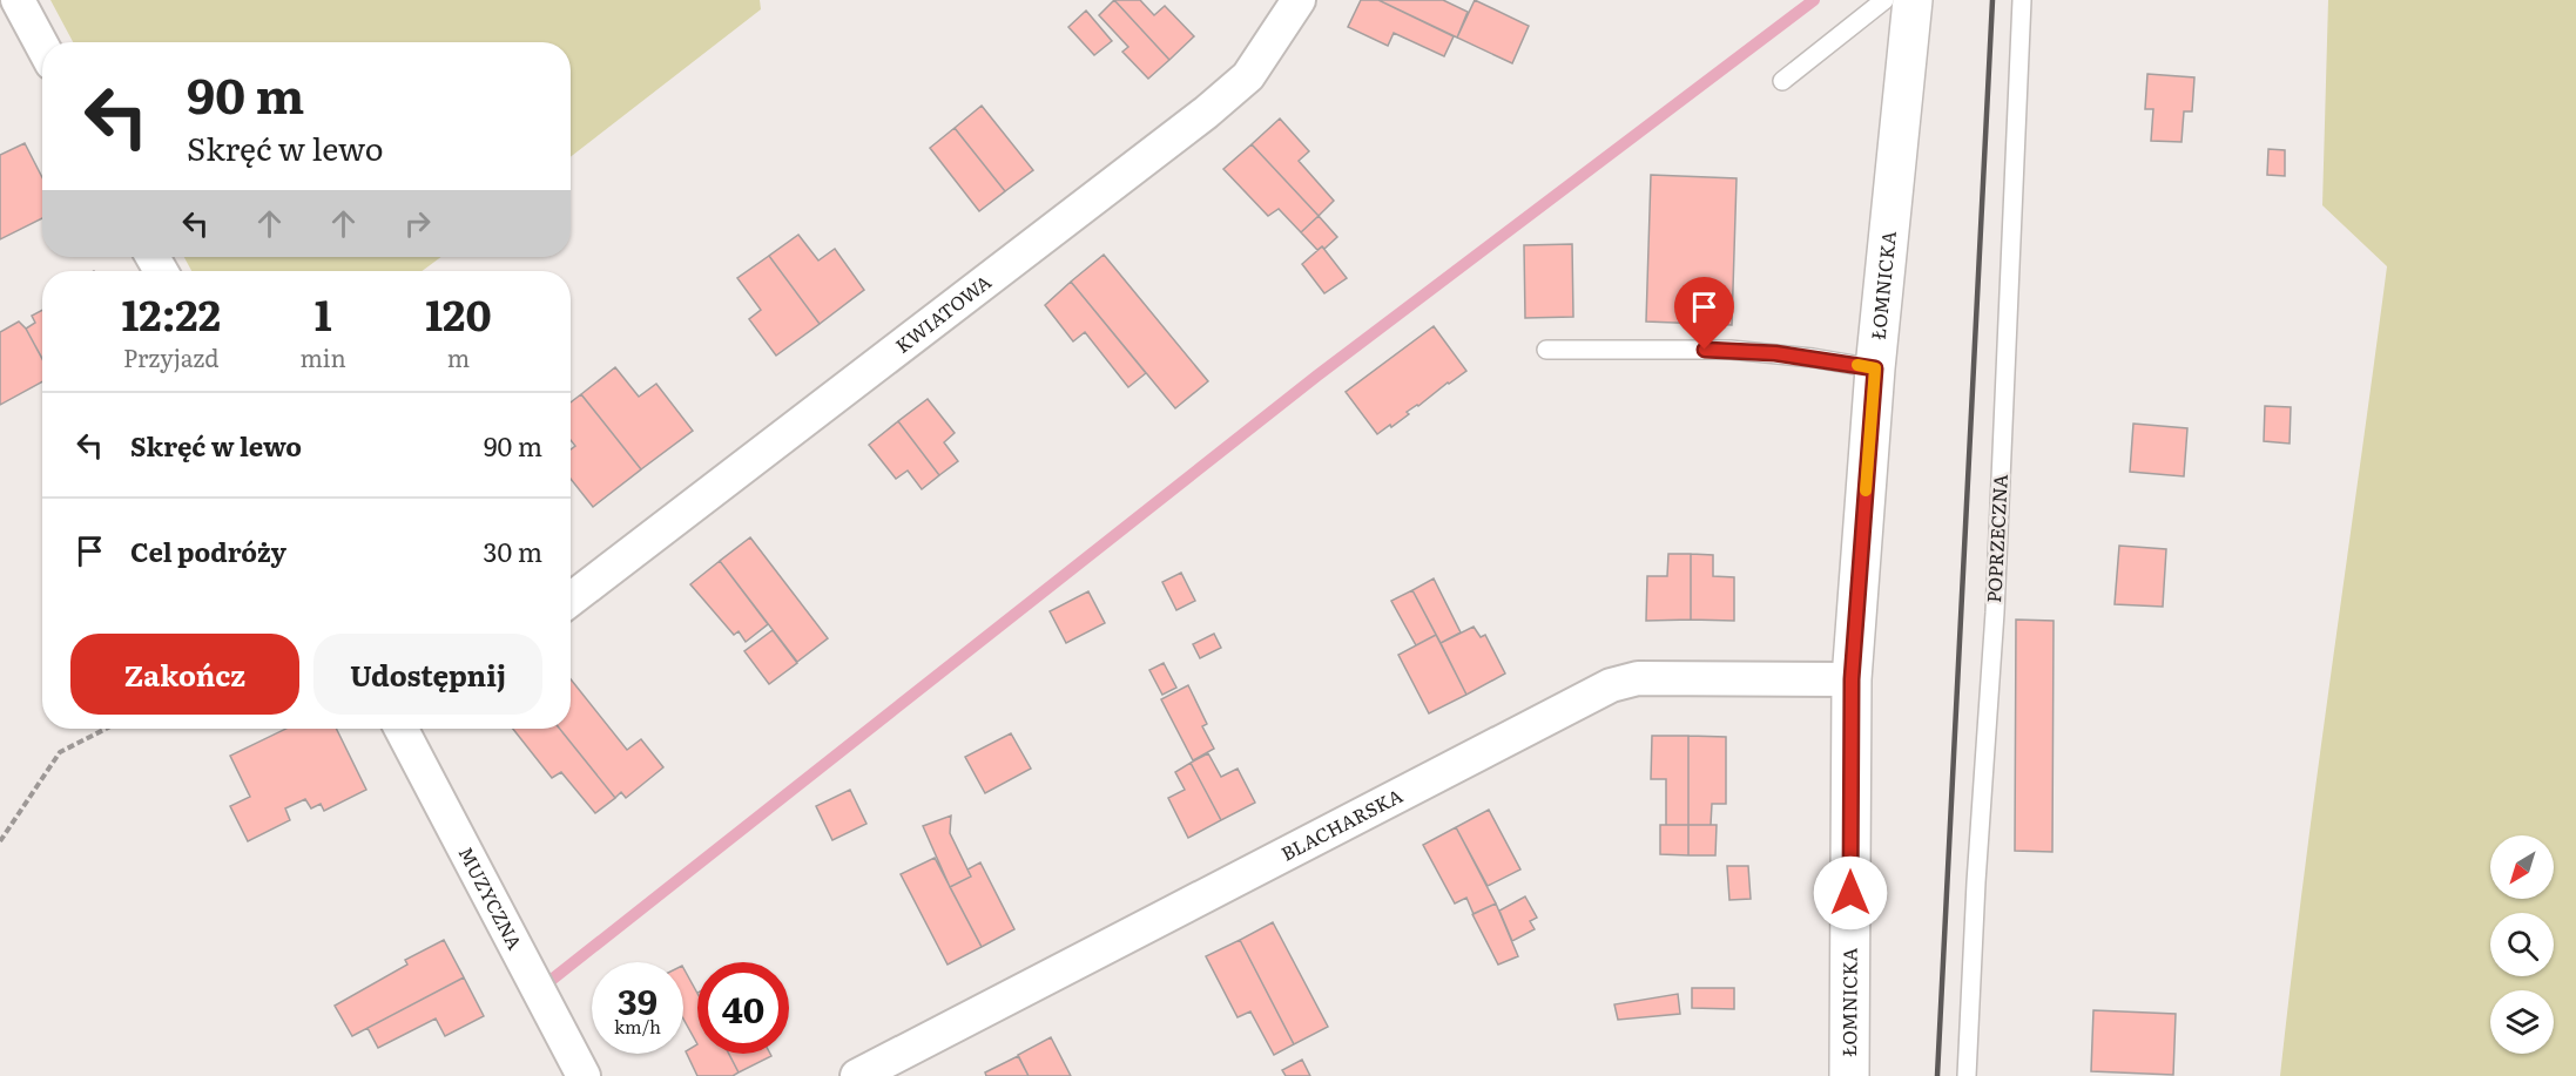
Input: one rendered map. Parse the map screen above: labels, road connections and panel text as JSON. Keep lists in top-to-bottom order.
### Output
{
  "streets": {
    "street": [
      "ŁOMNICKA",
      "KWIATOWA",
      "BLACHARSKA",
      "MUZYCZNA"
    ],
    "lane": ["POPRZECZNA"]
  },
  "crossings": [
    ["ŁOMNICKA", "BLACHARSKA"]
  ],
  "north": "bottom left",
  "page": {
    "turn": ["90 m", "Skręć w lewo"],
    "eta": [
      "12:22",
      "Przyjazd",
      "1",
      "min",
      "120",
      "m"
    ],
    "list": [
      {
        "name": "Skręć w lewo",
        "value": "90 m"
      },
      {
        "name": "Cel podróży",
        "value": "30 m"
      }
    ],
    "buttons": ["Zakończ", "Udostępnij"],
    "speed": "39 km/h",
    "limit": "40"
  }
}
